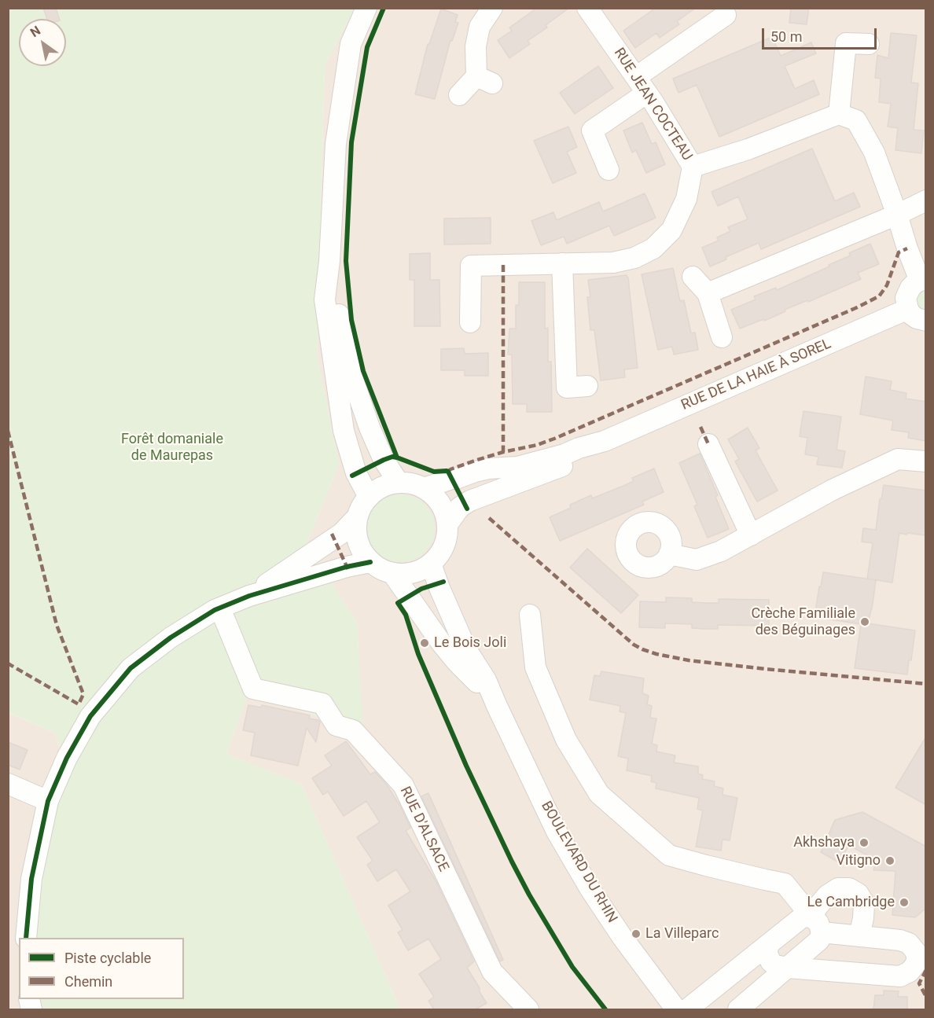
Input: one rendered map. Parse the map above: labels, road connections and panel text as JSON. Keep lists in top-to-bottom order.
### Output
{
  "streets": {
    "street": [
      "RUE JEAN COCTEAU",
      "RUE DE LA HAIE À SOREL",
      "RUE D'ALSACE",
      "BOULEVARD DU RHIN"
    ]
  },
  "crossings": [
    ["RUE DE LA HAIE À SOREL", "BOULEVARD DU RHIN"]
  ],
  "parks": ["Forêt domaniale de Maurepas"],
  "places": [
    "Crèche Familiale des Béguinages",
    "Le Bois Joli",
    "Akhshaya",
    "Vitigno",
    "Le Cambridge",
    "La Villeparc"
  ],
  "legend": ["Piste cyclable", "Chemin"],
  "scale_bar": "50 m",
  "north": "top left"
}
